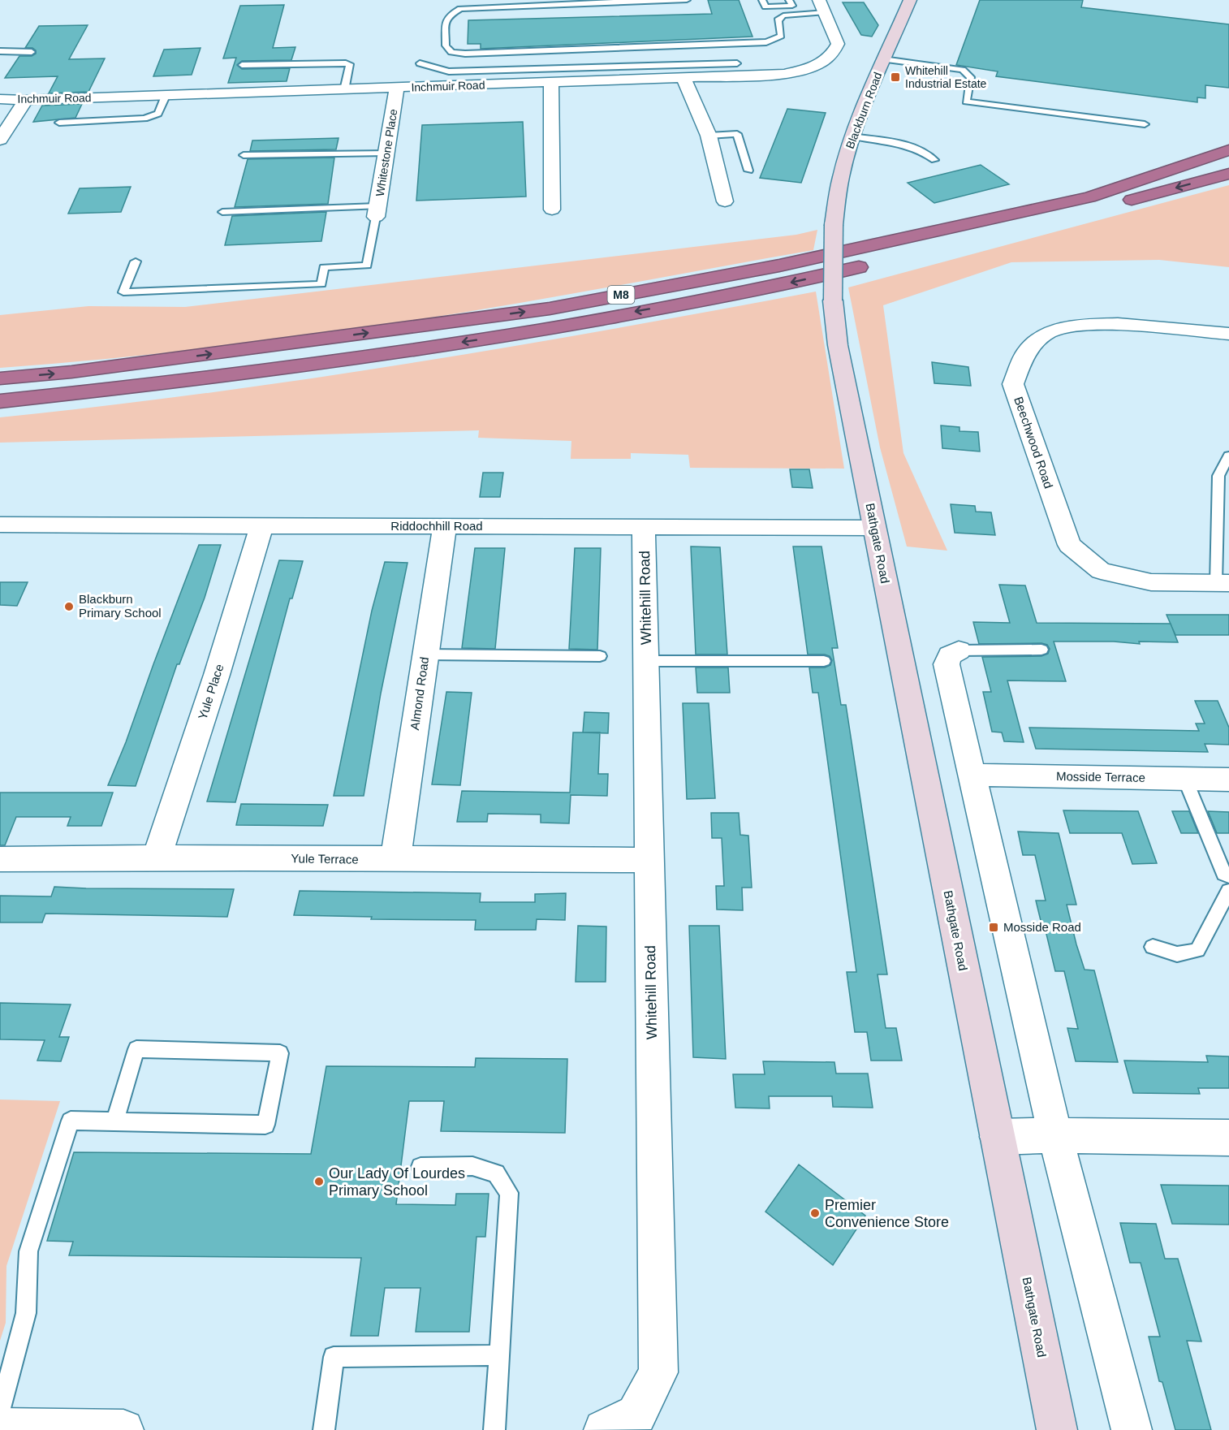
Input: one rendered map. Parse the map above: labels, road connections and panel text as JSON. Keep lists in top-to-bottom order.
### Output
{
  "streets": {
    "highway": ["M8"],
    "main road": ["Blackburn Road", "Bathgate Road"],
    "street": [
      "Inchmuir Road",
      "Whitestone Place",
      "Beechwood Road",
      "Riddochhill Road",
      "Whitehill Road",
      "Yule Place",
      "Almond Road",
      "Mosside Terrace",
      "Yule Terrace"
    ]
  },
  "crossings": [
    ["Inchmuir Road", "Whitestone Place"],
    ["Blackburn Road", "Bathgate Road"],
    ["Riddochhill Road", "Bathgate Road"],
    ["Riddochhill Road", "Whitehill Road"],
    ["Riddochhill Road", "Yule Place"],
    ["Riddochhill Road", "Almond Road"],
    ["Whitehill Road", "Yule Terrace"],
    ["Yule Place", "Yule Terrace"],
    ["Almond Road", "Yule Terrace"]
  ],
  "places": {
    "transit": ["Whitehill Industrial Estate", "Mosside Road"],
    "other": ["Blackburn Primary School", "Our Lady Of Lourdes Primary School", "Premier Convenience Store"]
  }
}
